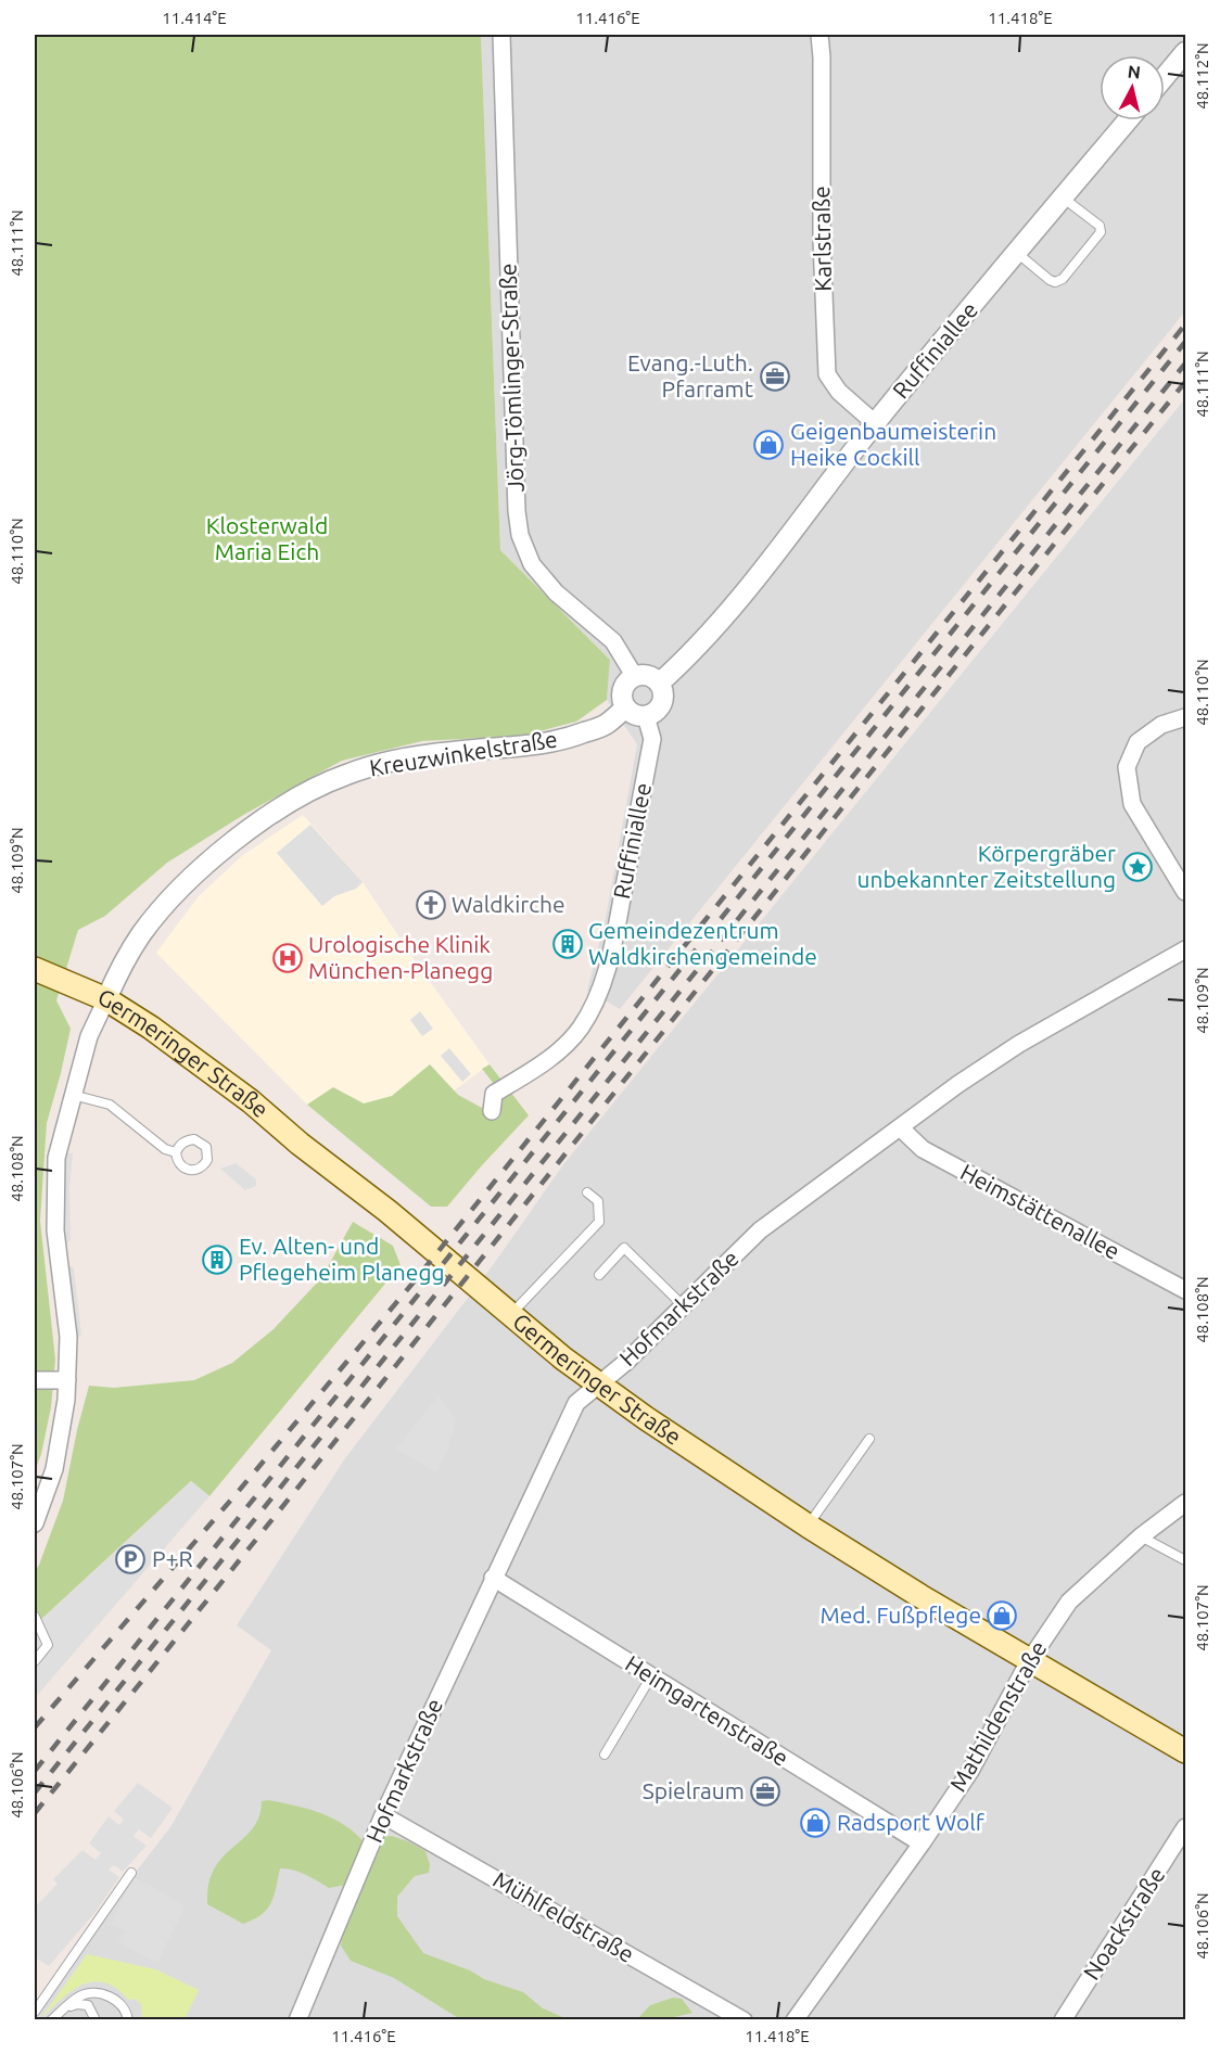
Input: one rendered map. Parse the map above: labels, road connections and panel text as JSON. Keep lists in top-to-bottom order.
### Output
{
  "streets": {
    "main road": ["Germeringer Straße"],
    "street": [
      "Karlstraße",
      "Ruffiniallee",
      "Jörg-Tömlinger-Straße",
      "Kreuzwinkelstraße",
      "Heimstättenallee",
      "Hofmarkstraße",
      "Heimgartenstraße",
      "Mathildenstraße",
      "Mühlfeldstraße",
      "Noackstraße"
    ]
  },
  "crossings": [
    ["Karlstraße", "Ruffiniallee"],
    ["Ruffiniallee", "Jörg-Tömlinger-Straße"],
    ["Ruffiniallee", "Kreuzwinkelstraße"],
    ["Jörg-Tömlinger-Straße", "Kreuzwinkelstraße"],
    ["Kreuzwinkelstraße", "Germeringer Straße"],
    ["Germeringer Straße", "Hofmarkstraße"],
    ["Germeringer Straße", "Mathildenstraße"],
    ["Heimstättenallee", "Hofmarkstraße"],
    ["Hofmarkstraße", "Heimgartenstraße"],
    ["Hofmarkstraße", "Mühlfeldstraße"],
    ["Heimgartenstraße", "Mathildenstraße"]
  ],
  "parks": ["Klosterwald Maria Eich"],
  "places": {
    "office": ["Evang.-Luth. Pfarramt", "Spielraum"],
    "shop": ["Geigenbaumeisterin Heike Cockill", "Med. Fußpflege", "Radsport Wolf"],
    "place": ["Körpergräber unbekannter Zeitstellung"],
    "church": ["Waldkirche"],
    "building": ["Gemeindezentrum Waldkirchengemeinde", "Ev. Alten- und Pflegeheim Planegg"],
    "hospital": ["Urologische Klinik München-Planegg"],
    "parking": ["P+R"]
  },
  "north": "top",
  "coordinates": [
    "11.414°E",
    "11.416°E",
    "11.418°E",
    "48.112°N",
    "48.111°N",
    "48.110°N",
    "48.109°N",
    "48.108°N",
    "48.107°N",
    "48.106°N"
  ]
}
